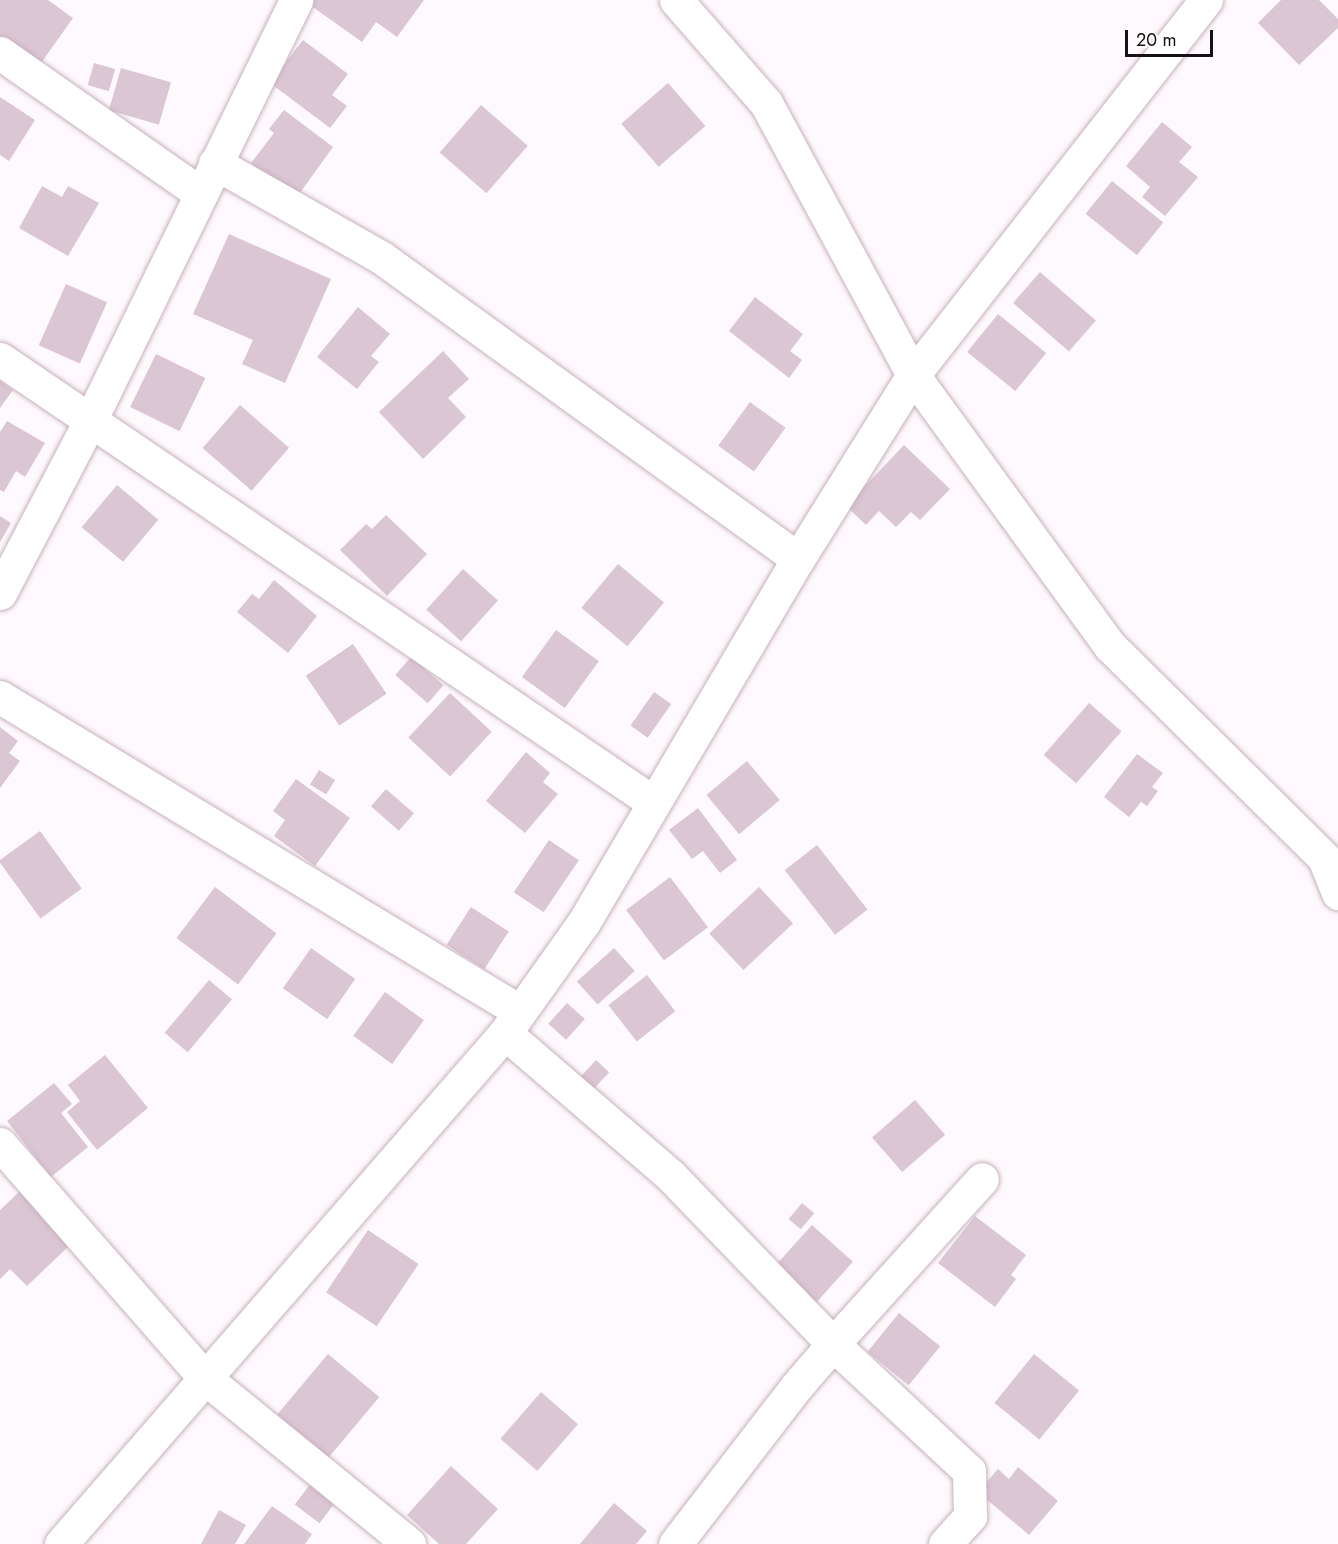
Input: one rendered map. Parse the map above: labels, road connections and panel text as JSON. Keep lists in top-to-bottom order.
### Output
{
  "scale_bar": "20 m"
}
